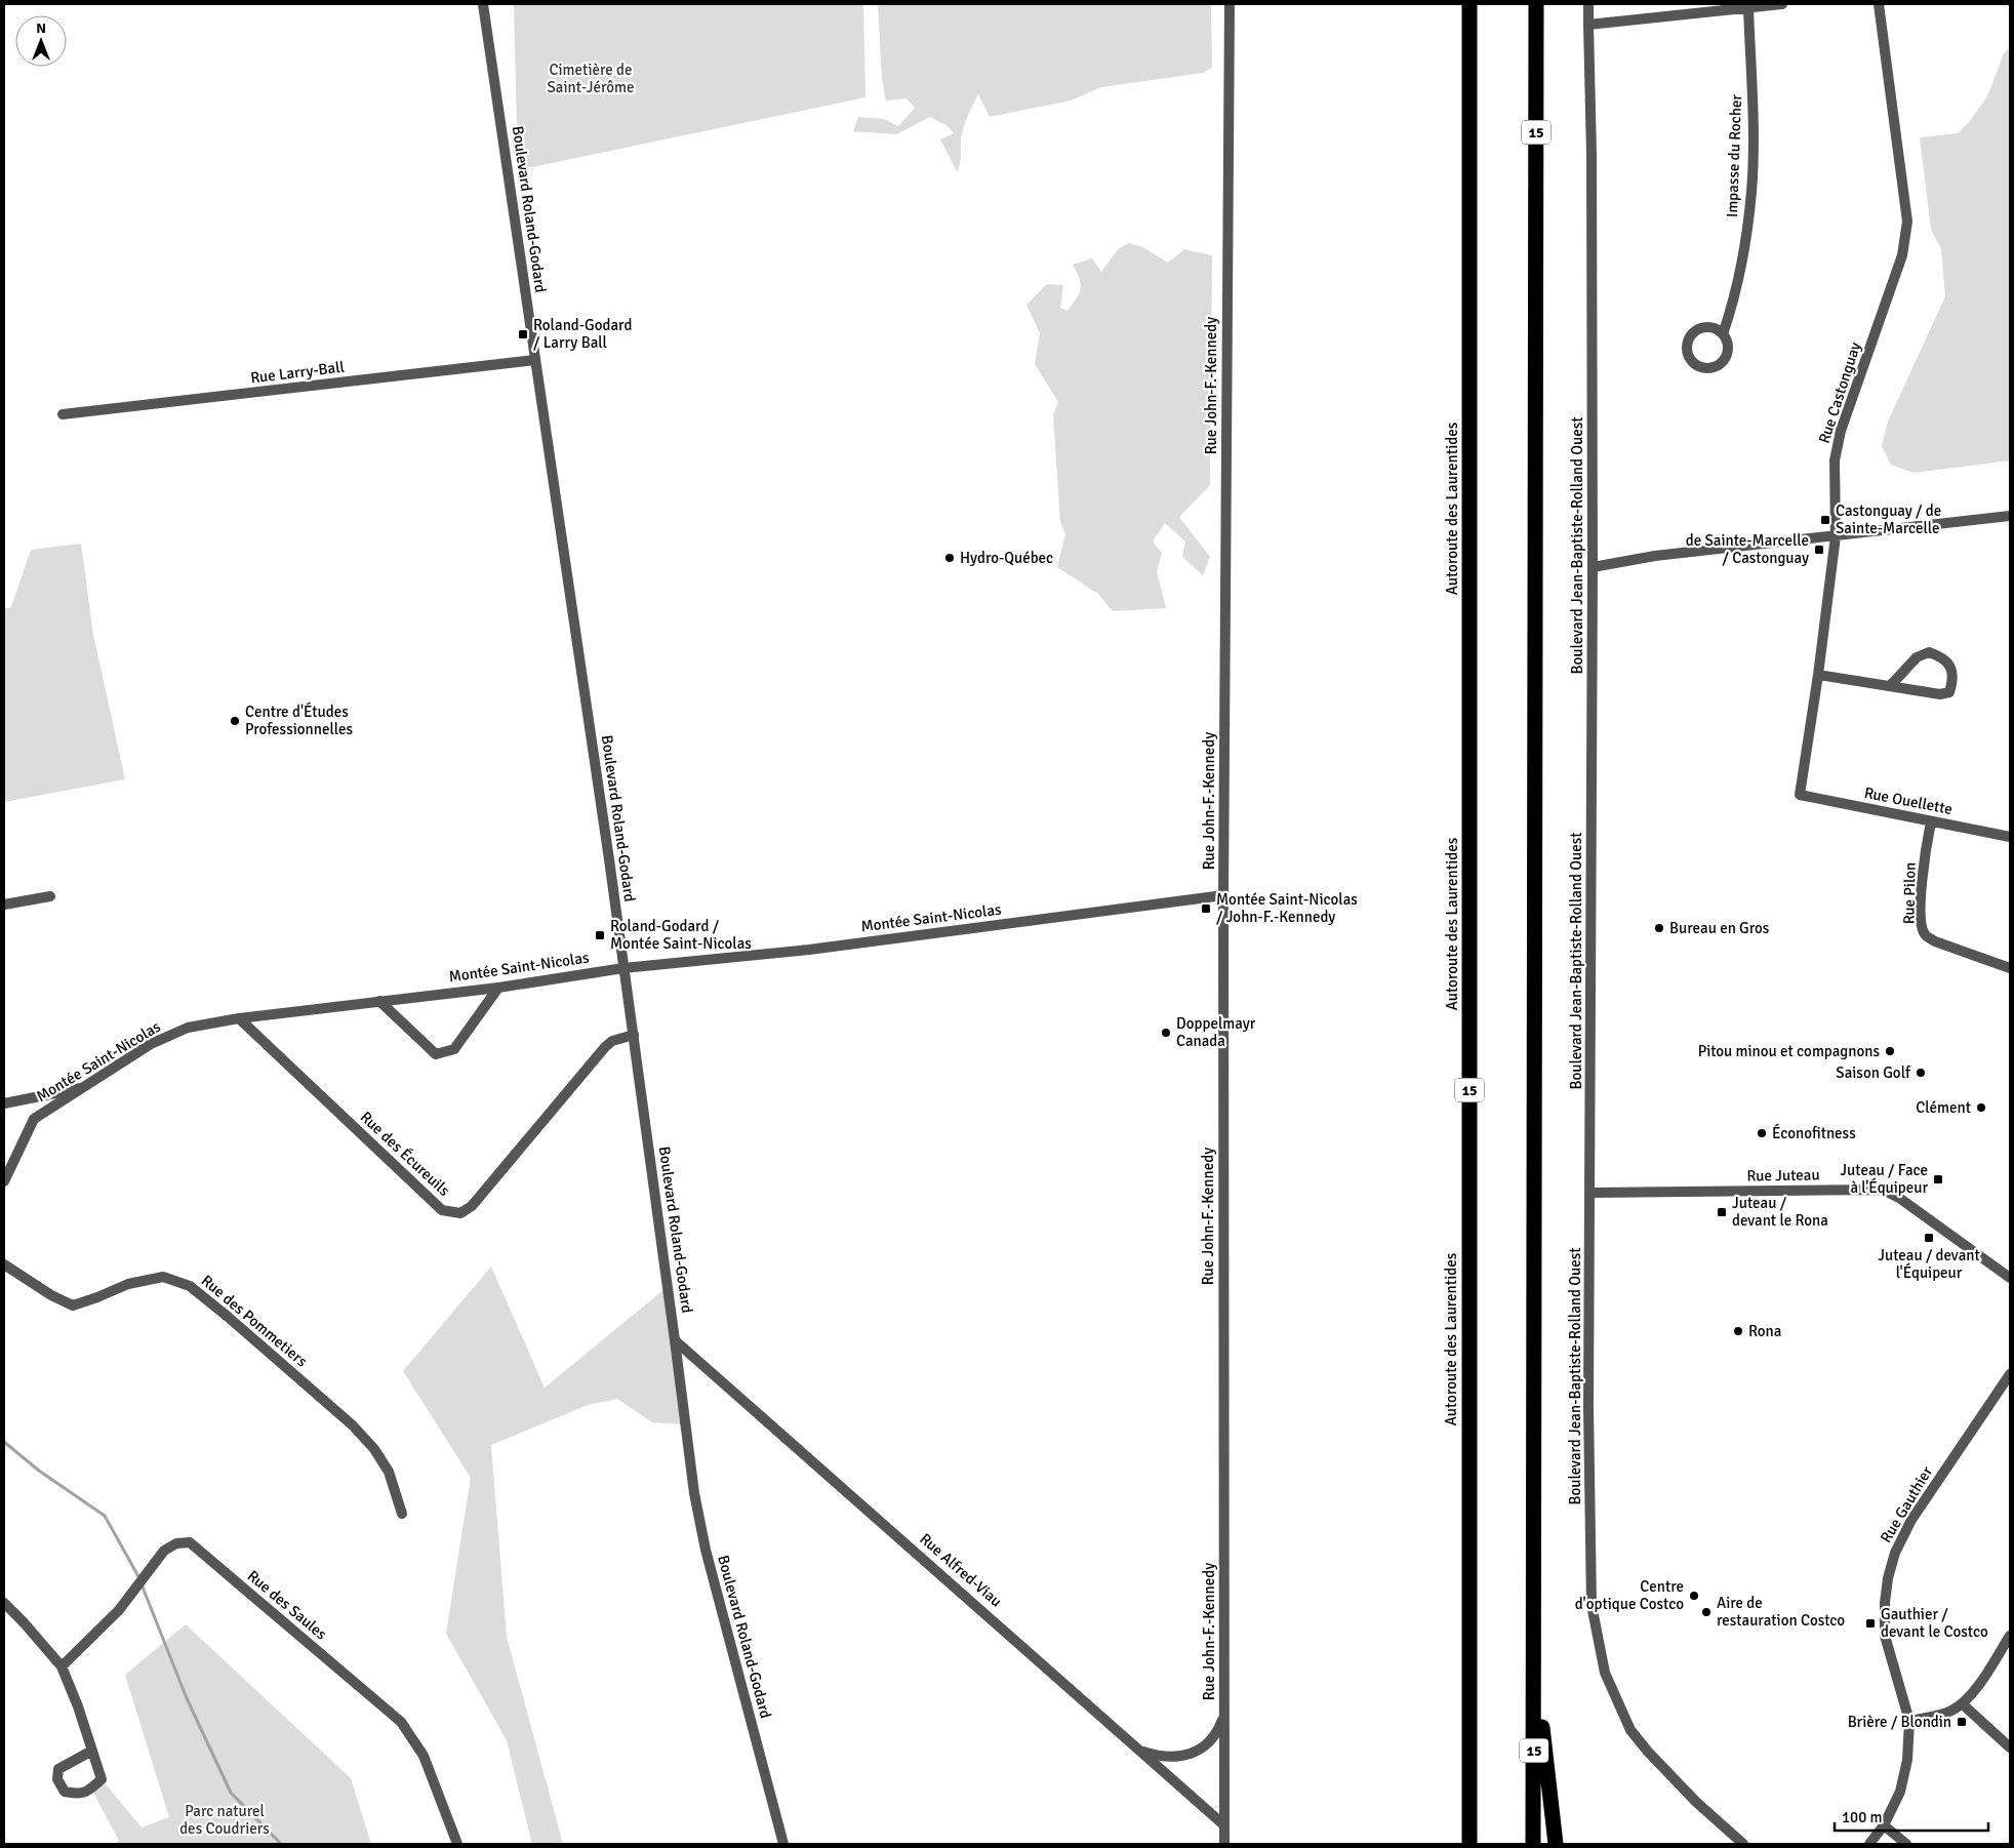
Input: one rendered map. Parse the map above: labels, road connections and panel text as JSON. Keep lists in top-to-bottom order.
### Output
{
  "streets": {
    "highway": ["15", "Autoroute des Laurentides"],
    "street": [
      "Impasse du Rocher",
      "Boulevard Roland-Godard",
      "Rue Larry-Ball",
      "Rue John-F.-Kennedy",
      "Rue Castonguay",
      "Boulevard Jean-Baptiste-Rolland Ouest",
      "Rue Ouellette",
      "Rue Pilon",
      "Montée Saint-Nicolas",
      "Rue des Écureuils",
      "Rue Juteau",
      "Rue des Pommetiers",
      "Rue Gauthier",
      "Rue Alfred-Viau",
      "Rue des Saules"
    ]
  },
  "crossings": [
    ["Boulevard Roland-Godard", "Rue Larry-Ball"],
    ["Boulevard Roland-Godard", "Montée Saint-Nicolas"],
    ["Boulevard Roland-Godard", "Rue des Écureuils"],
    ["Boulevard Roland-Godard", "Rue Alfred-Viau"],
    ["Rue John-F.-Kennedy", "Montée Saint-Nicolas"],
    ["Rue John-F.-Kennedy", "Rue Alfred-Viau"],
    ["Rue Castonguay", "Rue Ouellette"],
    ["Boulevard Jean-Baptiste-Rolland Ouest", "Rue Juteau"],
    ["Rue Ouellette", "Rue Pilon"],
    ["Montée Saint-Nicolas", "Rue des Écureuils"]
  ],
  "parks": ["Cimetière de Saint-Jérôme", "Parc naturel des Coudriers"],
  "places": {
    "transit": [
      "Roland-Godard / Larry Ball",
      "Castonguay / de Sainte-Marcelle",
      "de Sainte-Marcelle / Castonguay",
      "Montée Saint-Nicolas / John-F.-Kennedy",
      "Roland-Godard / Montée Saint-Nicolas",
      "Juteau / Face à l'Équipeur",
      "Juteau / devant le Rona",
      "Juteau / devant l'Équipeur",
      "Gauthier / devant le Costco",
      "Brière / Blondin"
    ],
    "other": [
      "Hydro-Québec",
      "Centre d'Études Professionnelles",
      "Bureau en Gros",
      "Doppelmayr Canada",
      "Pitou minou et compagnons",
      "Saison Golf",
      "Clément",
      "Éconofitness",
      "Rona",
      "Centre d'optique Costco",
      "Aire de restauration Costco"
    ]
  },
  "scale_bar": "100 m",
  "north": "top"
}
